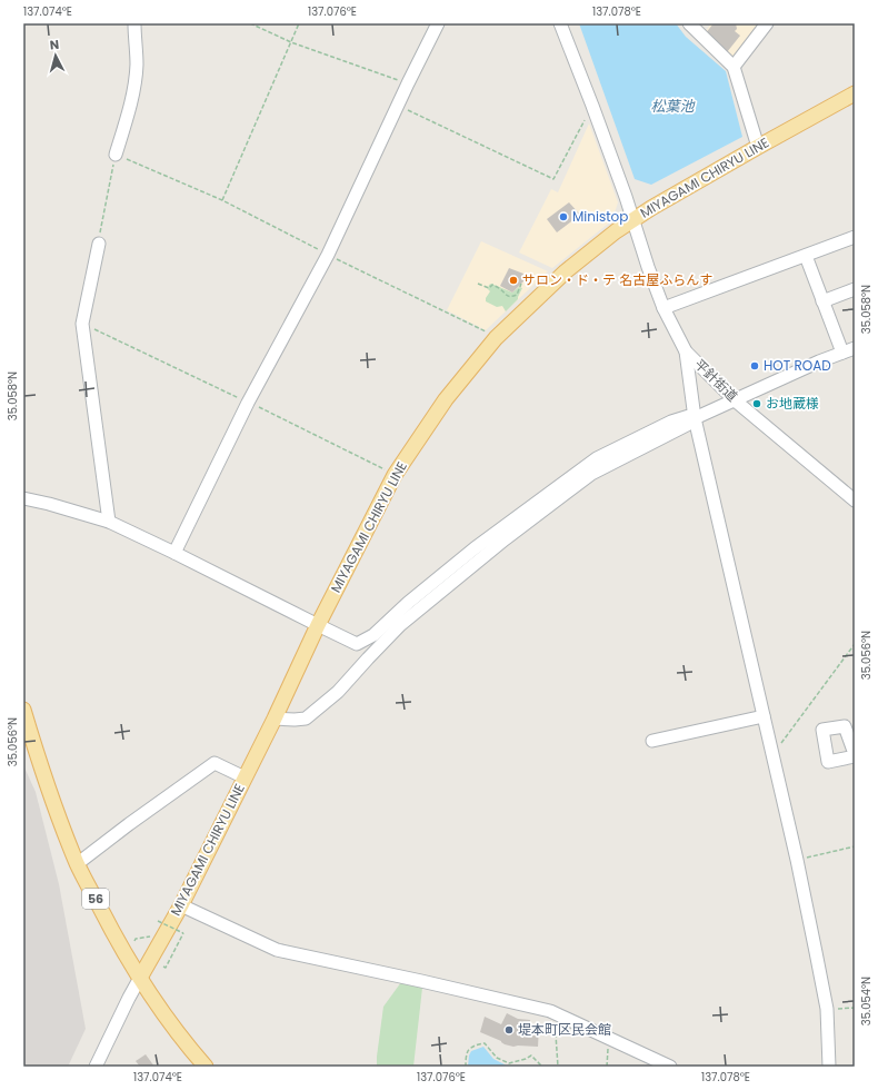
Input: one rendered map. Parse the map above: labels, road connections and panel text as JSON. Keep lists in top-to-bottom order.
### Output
{
  "streets": {
    "main road": ["MIYAGAMI CHIRYU LINE", "56"],
    "street": ["平針街道"]
  },
  "crossings": [
    ["MIYAGAMI CHIRYU LINE", "平針街道"],
    ["MIYAGAMI CHIRYU LINE", "56"]
  ],
  "water": ["松葉池"],
  "places": [
    "Ministop",
    "サロン・ド・テ 名古屋ふらんす",
    "HOT ROAD",
    "お地蔵様",
    "堤本町区民会館"
  ],
  "north": "top",
  "coordinates": [
    "137.074°E",
    "137.076°E",
    "137.078°E",
    "35.058°N",
    "35.056°N",
    "35.054°N"
  ]
}
